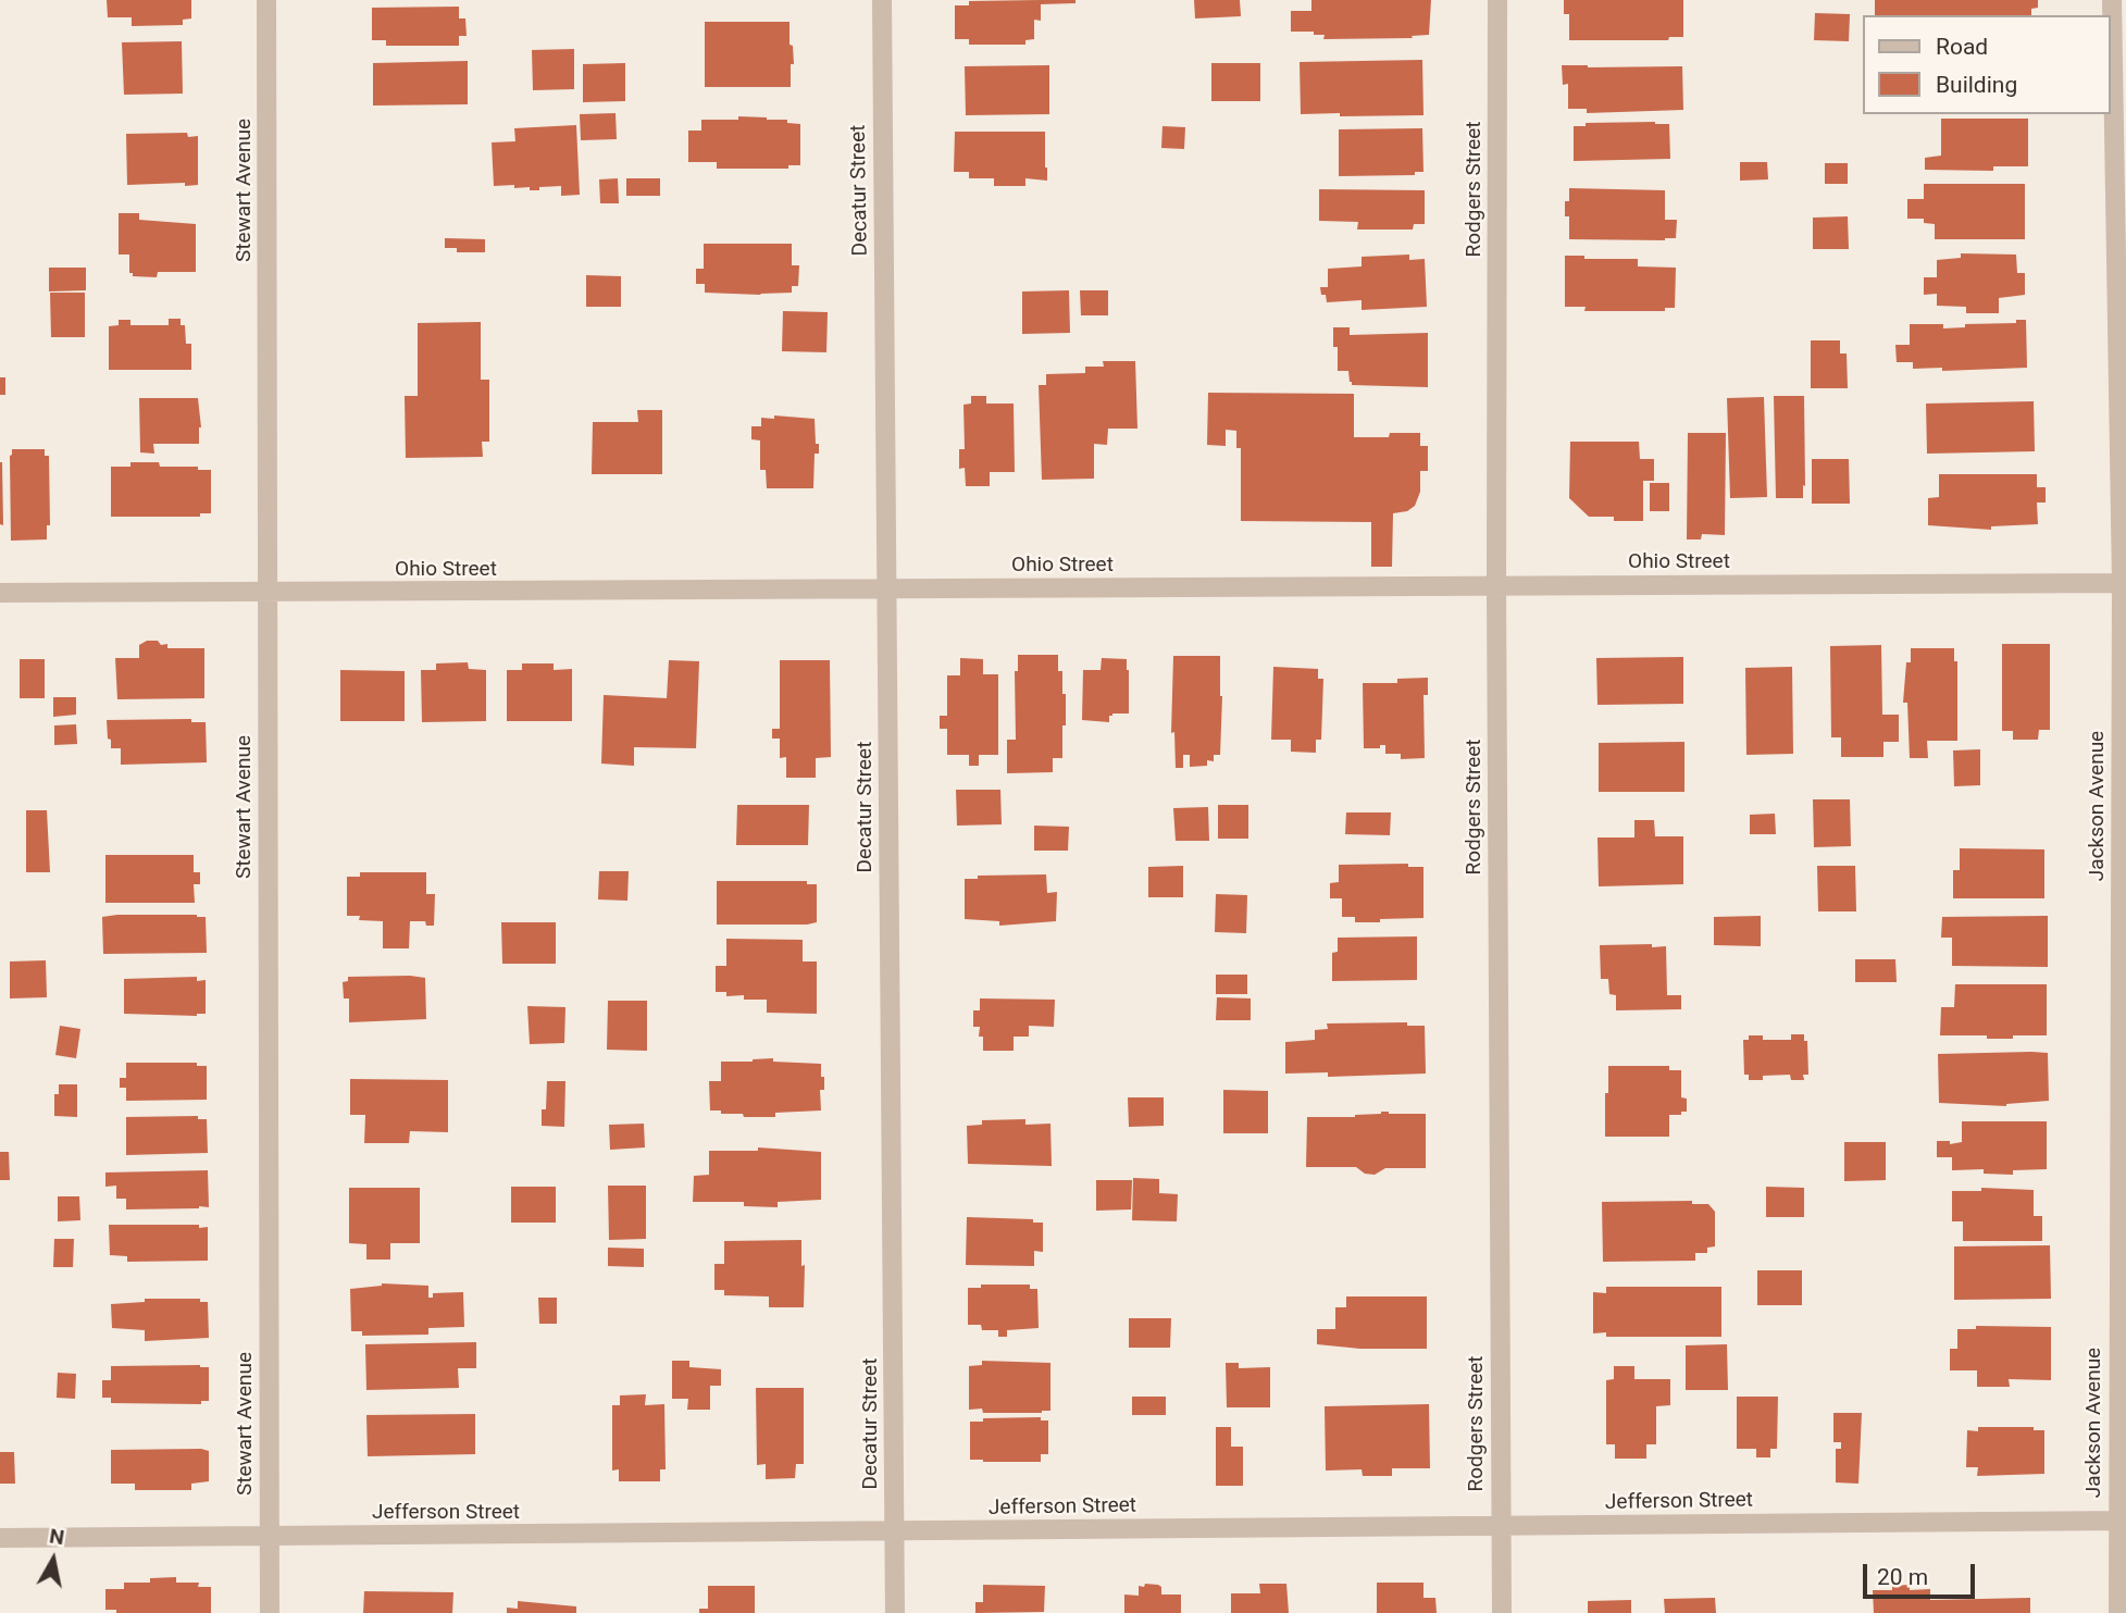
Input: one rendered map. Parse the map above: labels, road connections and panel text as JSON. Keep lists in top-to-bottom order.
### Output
{
  "streets": {
    "street": [
      "Rodgers Street",
      "Stewart Avenue",
      "Decatur Street",
      "Ohio Street",
      "Jackson Avenue",
      "Jefferson Street"
    ]
  },
  "crossings": [
    ["Rodgers Street", "Ohio Street"],
    ["Rodgers Street", "Jefferson Street"],
    ["Stewart Avenue", "Ohio Street"],
    ["Stewart Avenue", "Jefferson Street"],
    ["Decatur Street", "Ohio Street"],
    ["Decatur Street", "Jefferson Street"],
    ["Ohio Street", "Jackson Avenue"],
    ["Jackson Avenue", "Jefferson Street"]
  ],
  "legend": ["Road", "Building"],
  "scale_bar": "20 m",
  "north": "top"
}
